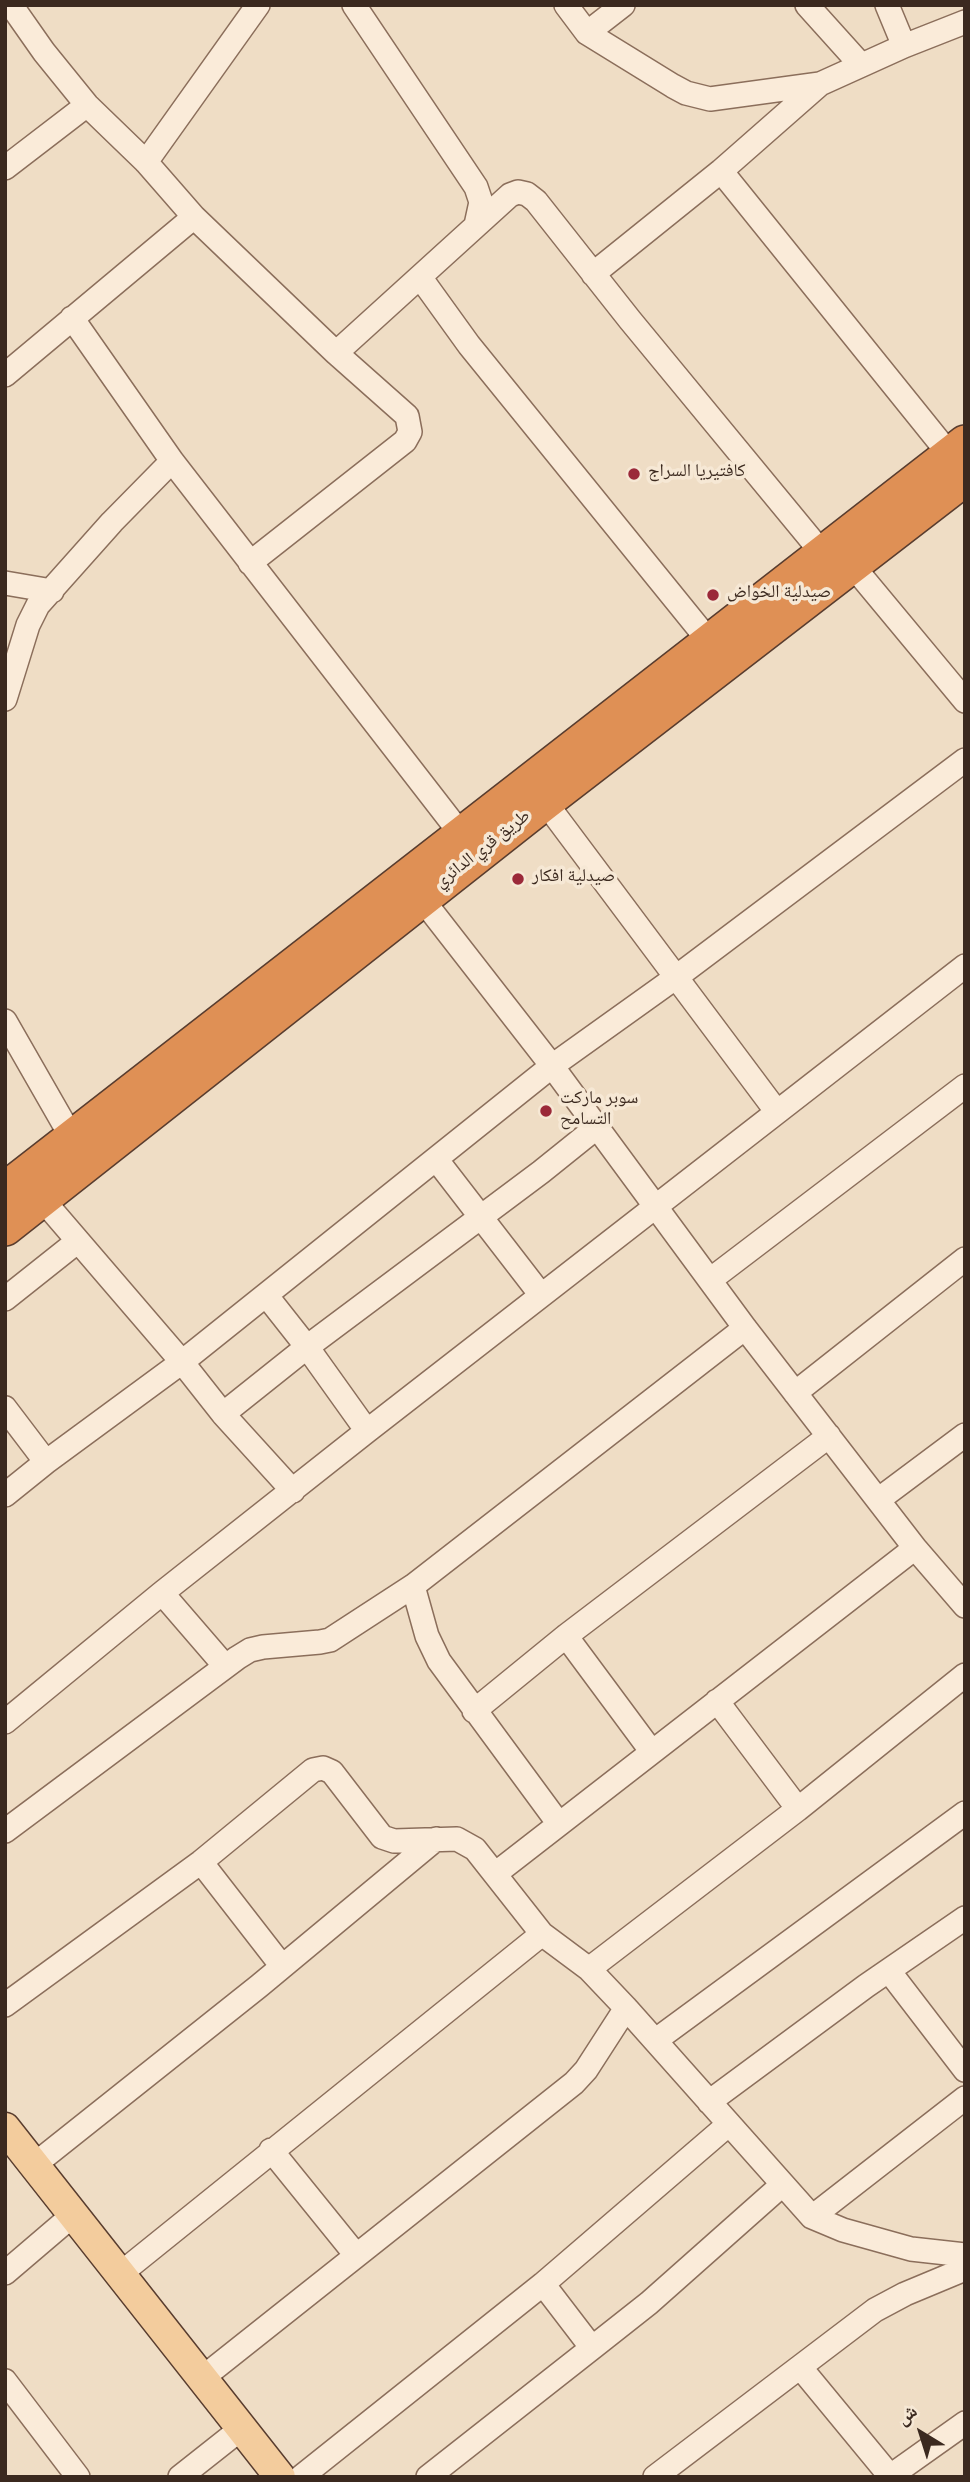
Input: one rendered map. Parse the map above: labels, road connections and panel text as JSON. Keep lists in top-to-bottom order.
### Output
{
  "streets": {
    "highway": ["طريق قري الدائري"]
  },
  "places": [
    "كافتيريا السراج",
    "صيدلية الخواض",
    "صيدلية افكار",
    "سوبر ماركت التسامح"
  ],
  "north": "top left"
}
